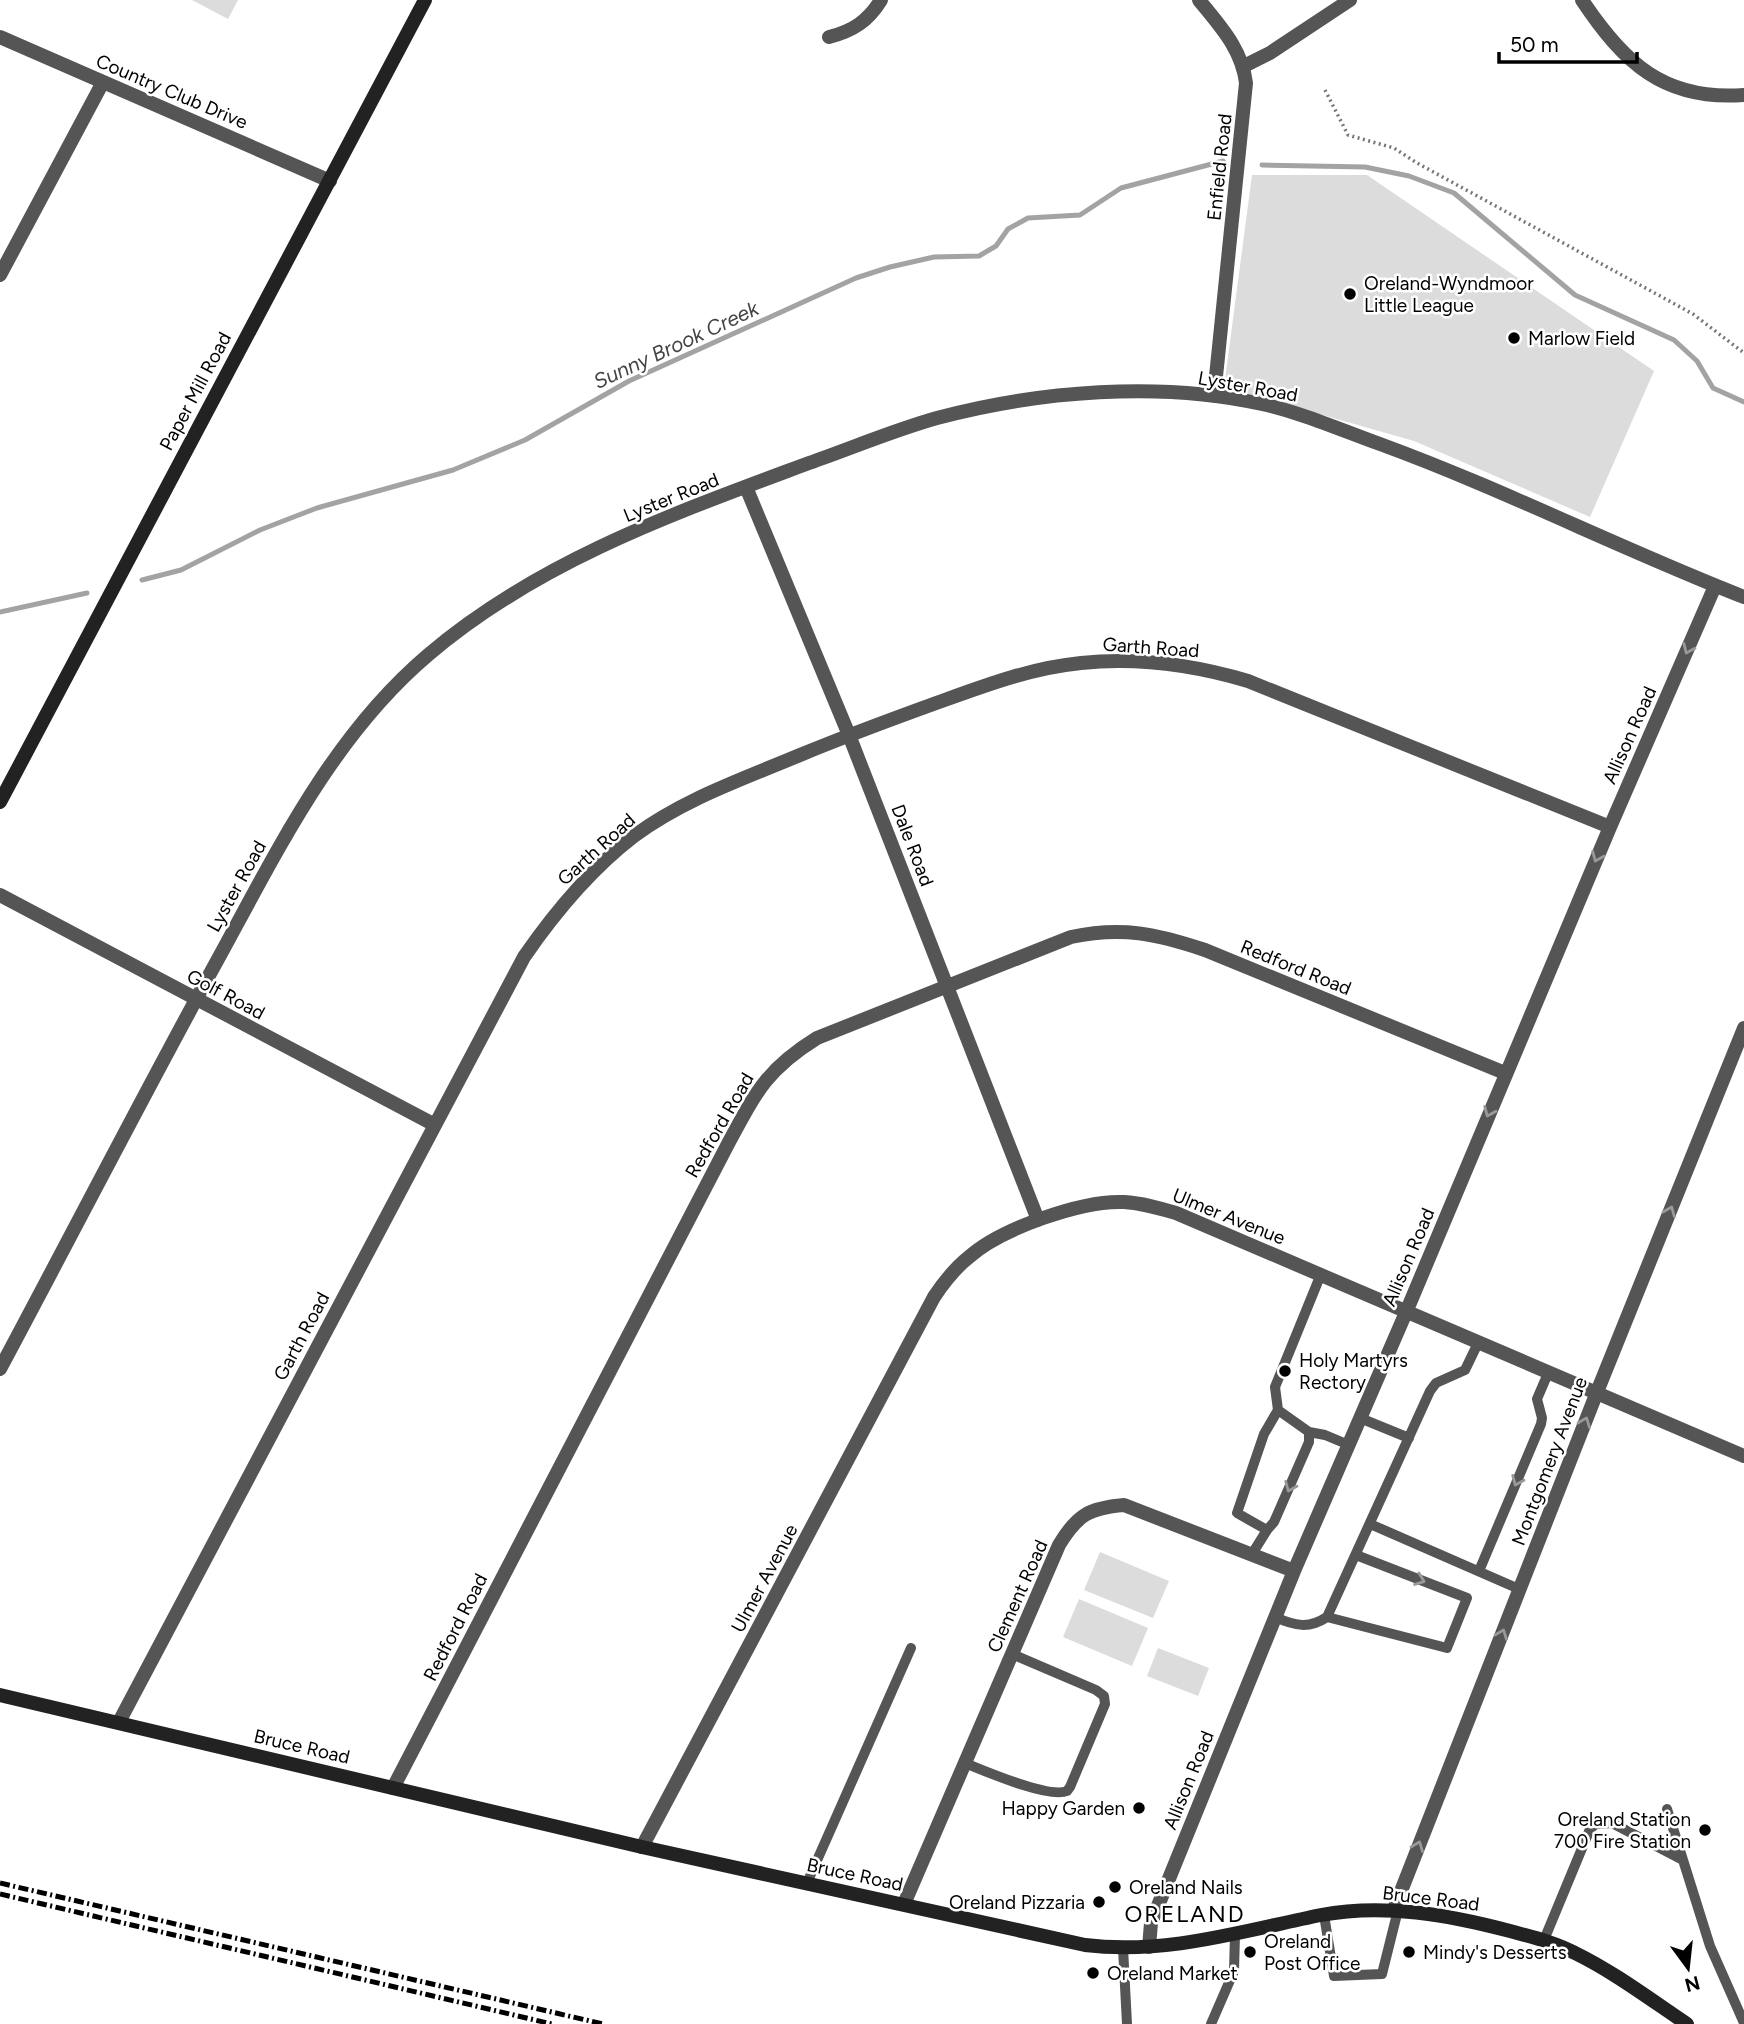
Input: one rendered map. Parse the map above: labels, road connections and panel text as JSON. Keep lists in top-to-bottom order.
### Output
{
  "streets": {
    "street": [
      "Country Club Drive",
      "Enfield Road",
      "Lyster Road",
      "Paper Mill Road",
      "Garth Road",
      "Allison Road",
      "Dale Road",
      "Redford Road",
      "Golf Road",
      "Ulmer Avenue",
      "Montgomery Avenue",
      "Clement Road",
      "Bruce Road"
    ]
  },
  "crossings": [
    ["Country Club Drive", "Paper Mill Road"],
    ["Enfield Road", "Lyster Road"],
    ["Lyster Road", "Allison Road"],
    ["Lyster Road", "Dale Road"],
    ["Lyster Road", "Golf Road"],
    ["Garth Road", "Allison Road"],
    ["Garth Road", "Dale Road"],
    ["Garth Road", "Golf Road"],
    ["Garth Road", "Bruce Road"],
    ["Allison Road", "Redford Road"],
    ["Allison Road", "Ulmer Avenue"],
    ["Allison Road", "Clement Road"],
    ["Allison Road", "Bruce Road"],
    ["Dale Road", "Redford Road"],
    ["Dale Road", "Ulmer Avenue"],
    ["Redford Road", "Bruce Road"],
    ["Ulmer Avenue", "Montgomery Avenue"],
    ["Ulmer Avenue", "Bruce Road"],
    ["Montgomery Avenue", "Bruce Road"],
    ["Clement Road", "Bruce Road"]
  ],
  "one_way": ["Allison Road", "Montgomery Avenue"],
  "districts": ["ORELAND"],
  "water": ["Sunny Brook Creek"],
  "places": [
    "Oreland-Wyndmoor Little League",
    "Marlow Field",
    "Holy Martyrs Rectory",
    "Happy Garden",
    "Oreland Station 700 Fire Station",
    "Oreland Nails",
    "Oreland Pizzaria",
    "Oreland Post Office",
    "Mindy's Desserts",
    "Oreland Market"
  ],
  "scale_bar": "50 m",
  "north": "bottom"
}
